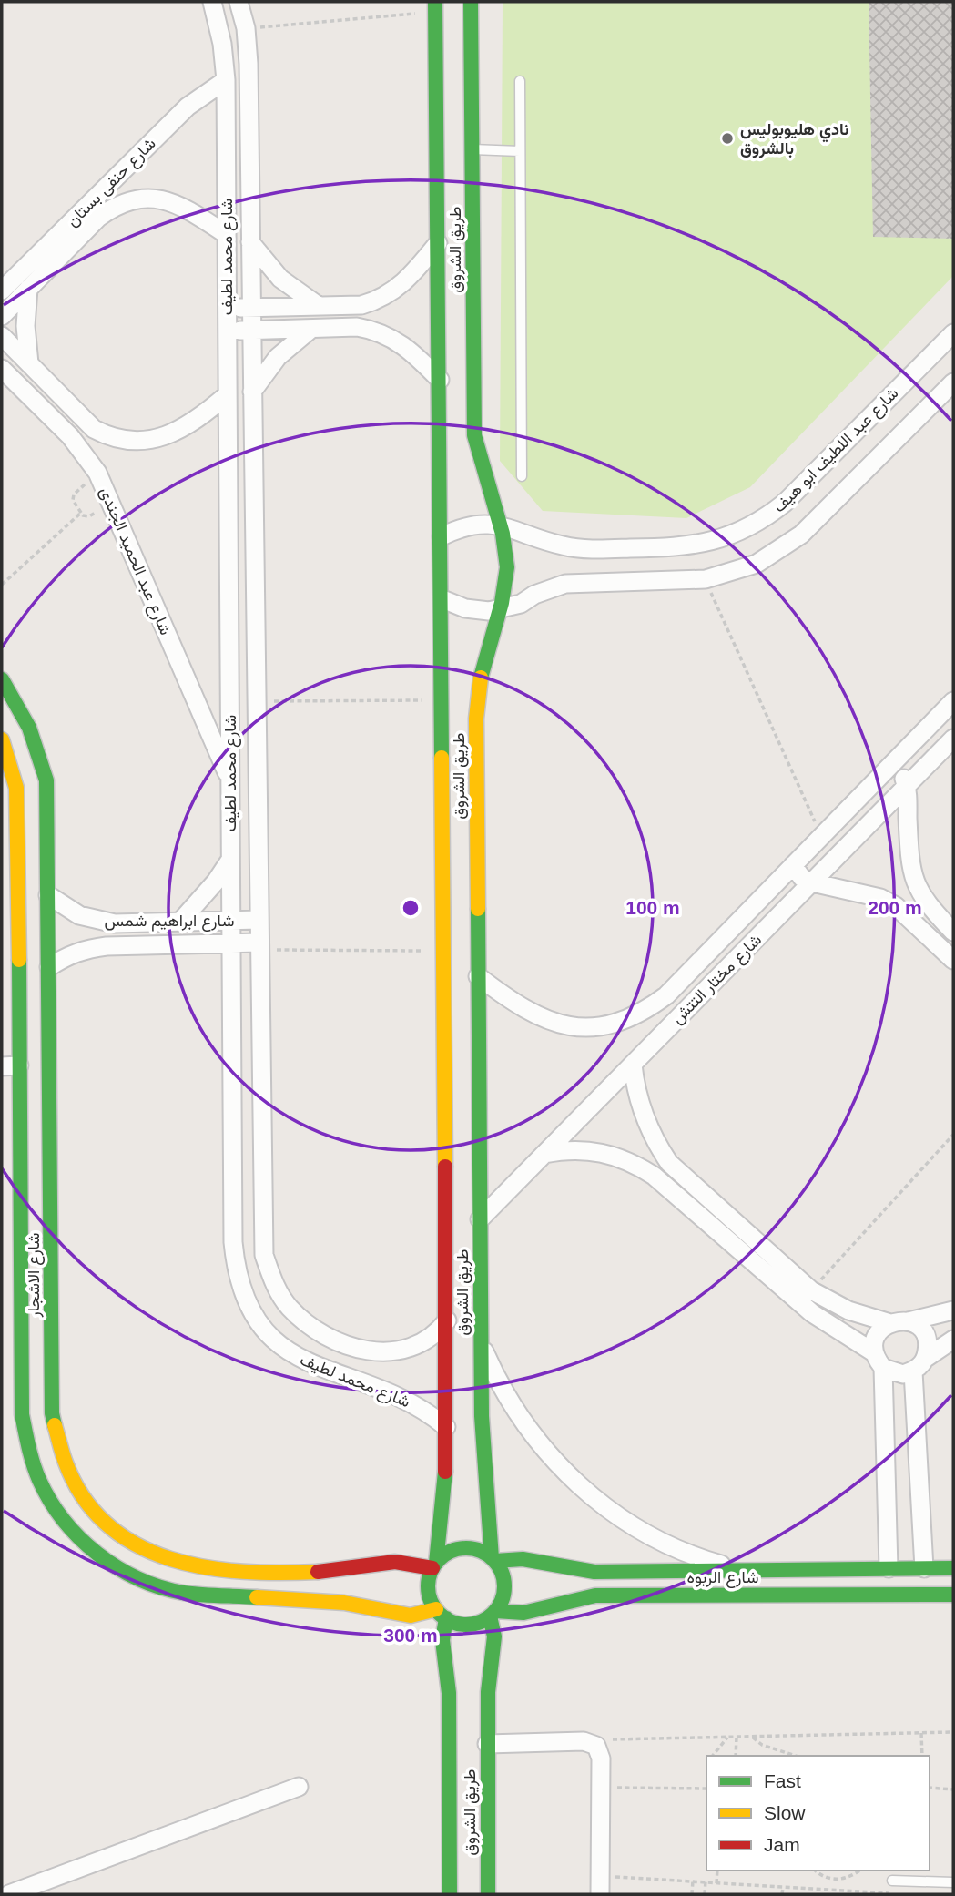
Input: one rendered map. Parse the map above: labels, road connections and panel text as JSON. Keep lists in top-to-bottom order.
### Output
{
  "streets": {
    "street": [
      "شارع حنفى بستان",
      "طريق الشروق",
      "شارع محمد لطيف",
      "شارع عبد اللطيف ابو هيف",
      "شارع عبد الحميد الجندى",
      "شارع ابراهيم شمس",
      "شارع مختار التتش",
      "شارع الاشجار",
      "شارع الربوه"
    ]
  },
  "crossings": [
    ["شارع حنفى بستان", "شارع محمد لطيف"],
    ["طريق الشروق", "شارع محمد لطيف"],
    ["طريق الشروق", "شارع عبد اللطيف ابو هيف"],
    ["طريق الشروق", "شارع مختار التتش"],
    ["طريق الشروق", "شارع الاشجار"],
    ["طريق الشروق", "شارع الربوه"],
    ["شارع محمد لطيف", "شارع عبد الحميد الجندى"],
    ["شارع محمد لطيف", "شارع ابراهيم شمس"],
    ["شارع ابراهيم شمس", "شارع الاشجار"],
    ["شارع الاشجار", "شارع الربوه"]
  ],
  "places": ["نادي هليوبوليس بالشروق"],
  "legend": ["Fast", "Slow", "Jam"],
  "rings": ["100 m", "200 m", "300 m"]
}
